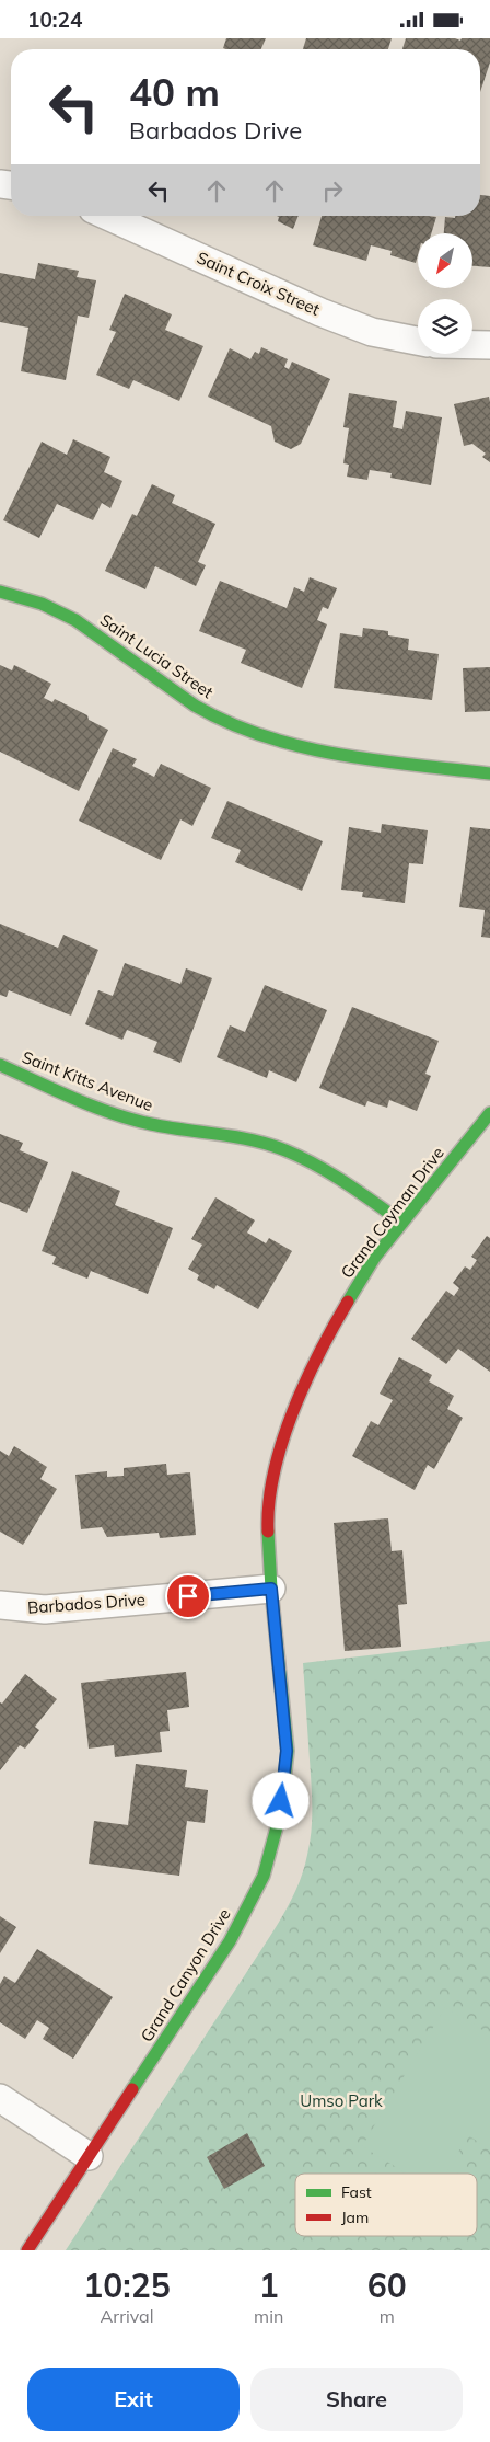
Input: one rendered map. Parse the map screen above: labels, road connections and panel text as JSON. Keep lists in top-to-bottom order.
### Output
{
  "streets": {
    "street": [
      "Saint Croix Street",
      "Saint Lucia Street",
      "Saint Kitts Avenue",
      "Grand Cayman Drive",
      "Barbados Drive",
      "Grand Canyon Drive"
    ]
  },
  "crossings": [
    ["Saint Kitts Avenue", "Grand Cayman Drive"],
    ["Grand Cayman Drive", "Barbados Drive"],
    ["Grand Cayman Drive", "Grand Canyon Drive"],
    ["Barbados Drive", "Grand Canyon Drive"]
  ],
  "parks": ["Umso Park"],
  "legend": ["Fast", "Jam"],
  "north": "bottom left",
  "page": {
    "status": "10:24",
    "turn": ["40 m", "Barbados Drive"],
    "eta": [
      "10:25",
      "Arrival",
      "1",
      "min",
      "60",
      "m"
    ],
    "buttons": ["Exit", "Share"]
  }
}
